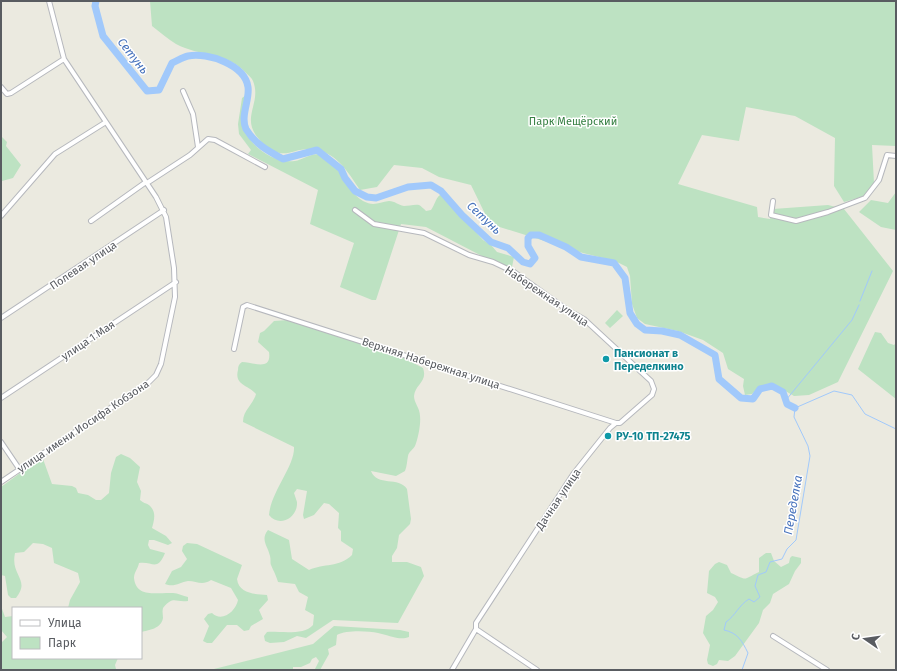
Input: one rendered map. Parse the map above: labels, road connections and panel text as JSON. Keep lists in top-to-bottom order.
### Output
{
  "streets": {
    "street": [
      "Полевая улица",
      "Набережная улица",
      "улица 1 Мая",
      "Верхняя Набережная улица",
      "улица имени Иосифа Кобзона",
      "Дачная улица"
    ]
  },
  "crossings": [
    ["Полевая улица", "улица имени Иосифа Кобзона"],
    ["Набережная улица", "Дачная улица"],
    ["улица 1 Мая", "улица имени Иосифа Кобзона"],
    ["Верхняя Набережная улица", "Дачная улица"]
  ],
  "water": ["Сетунь", "Переделка"],
  "parks": ["Парк Мещёрский"],
  "places": ["Пансионат в Переделкино", "РУ-10 ТП-27475"],
  "legend": ["Улица", "Парк"],
  "north": "left"
}
